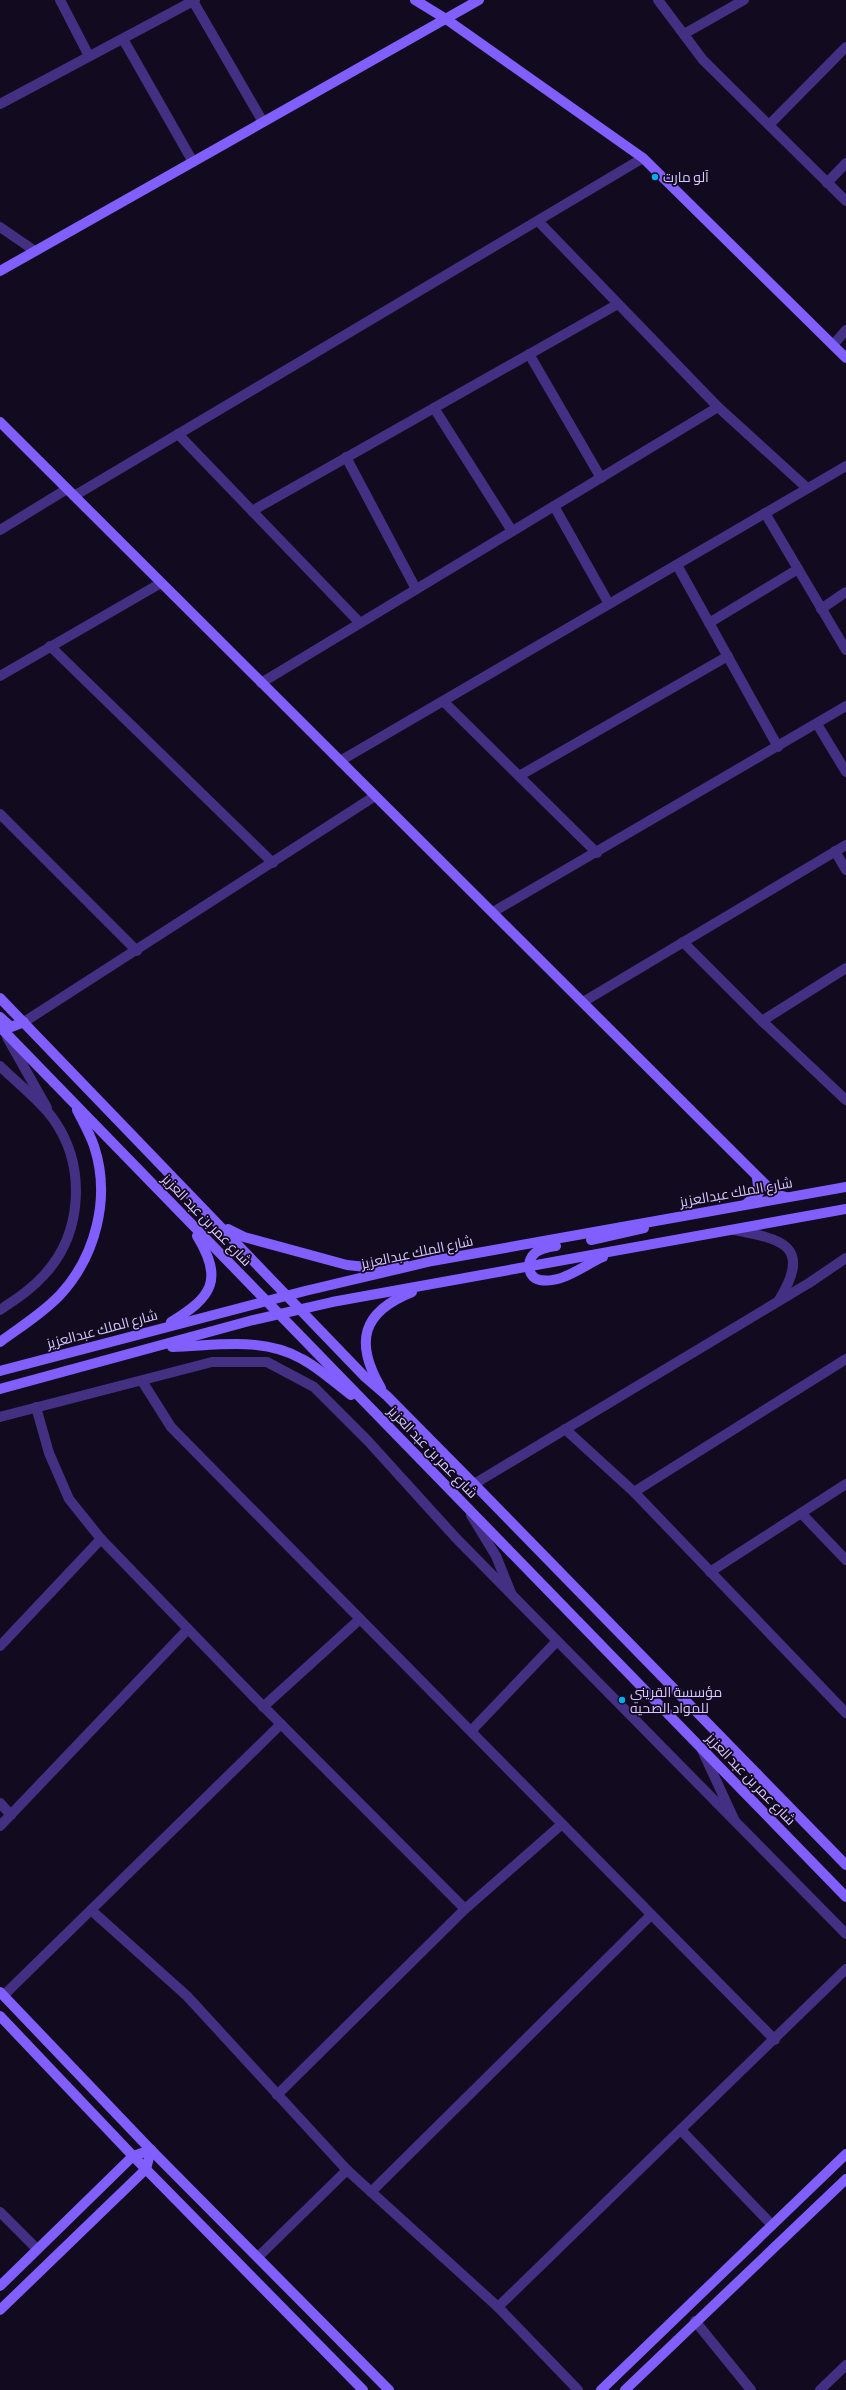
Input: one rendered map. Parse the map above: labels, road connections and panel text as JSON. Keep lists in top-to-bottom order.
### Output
{
  "streets": {
    "street": ["شارع الملك عبدالعزيز", "شارع عمر بن عبد العزيز"]
  },
  "crossings": [
    ["شارع الملك عبدالعزيز", "شارع عمر بن عبد العزيز"]
  ],
  "places": ["آلو مارت", "مؤسسة القريني للمواد الصحيه"]
}
